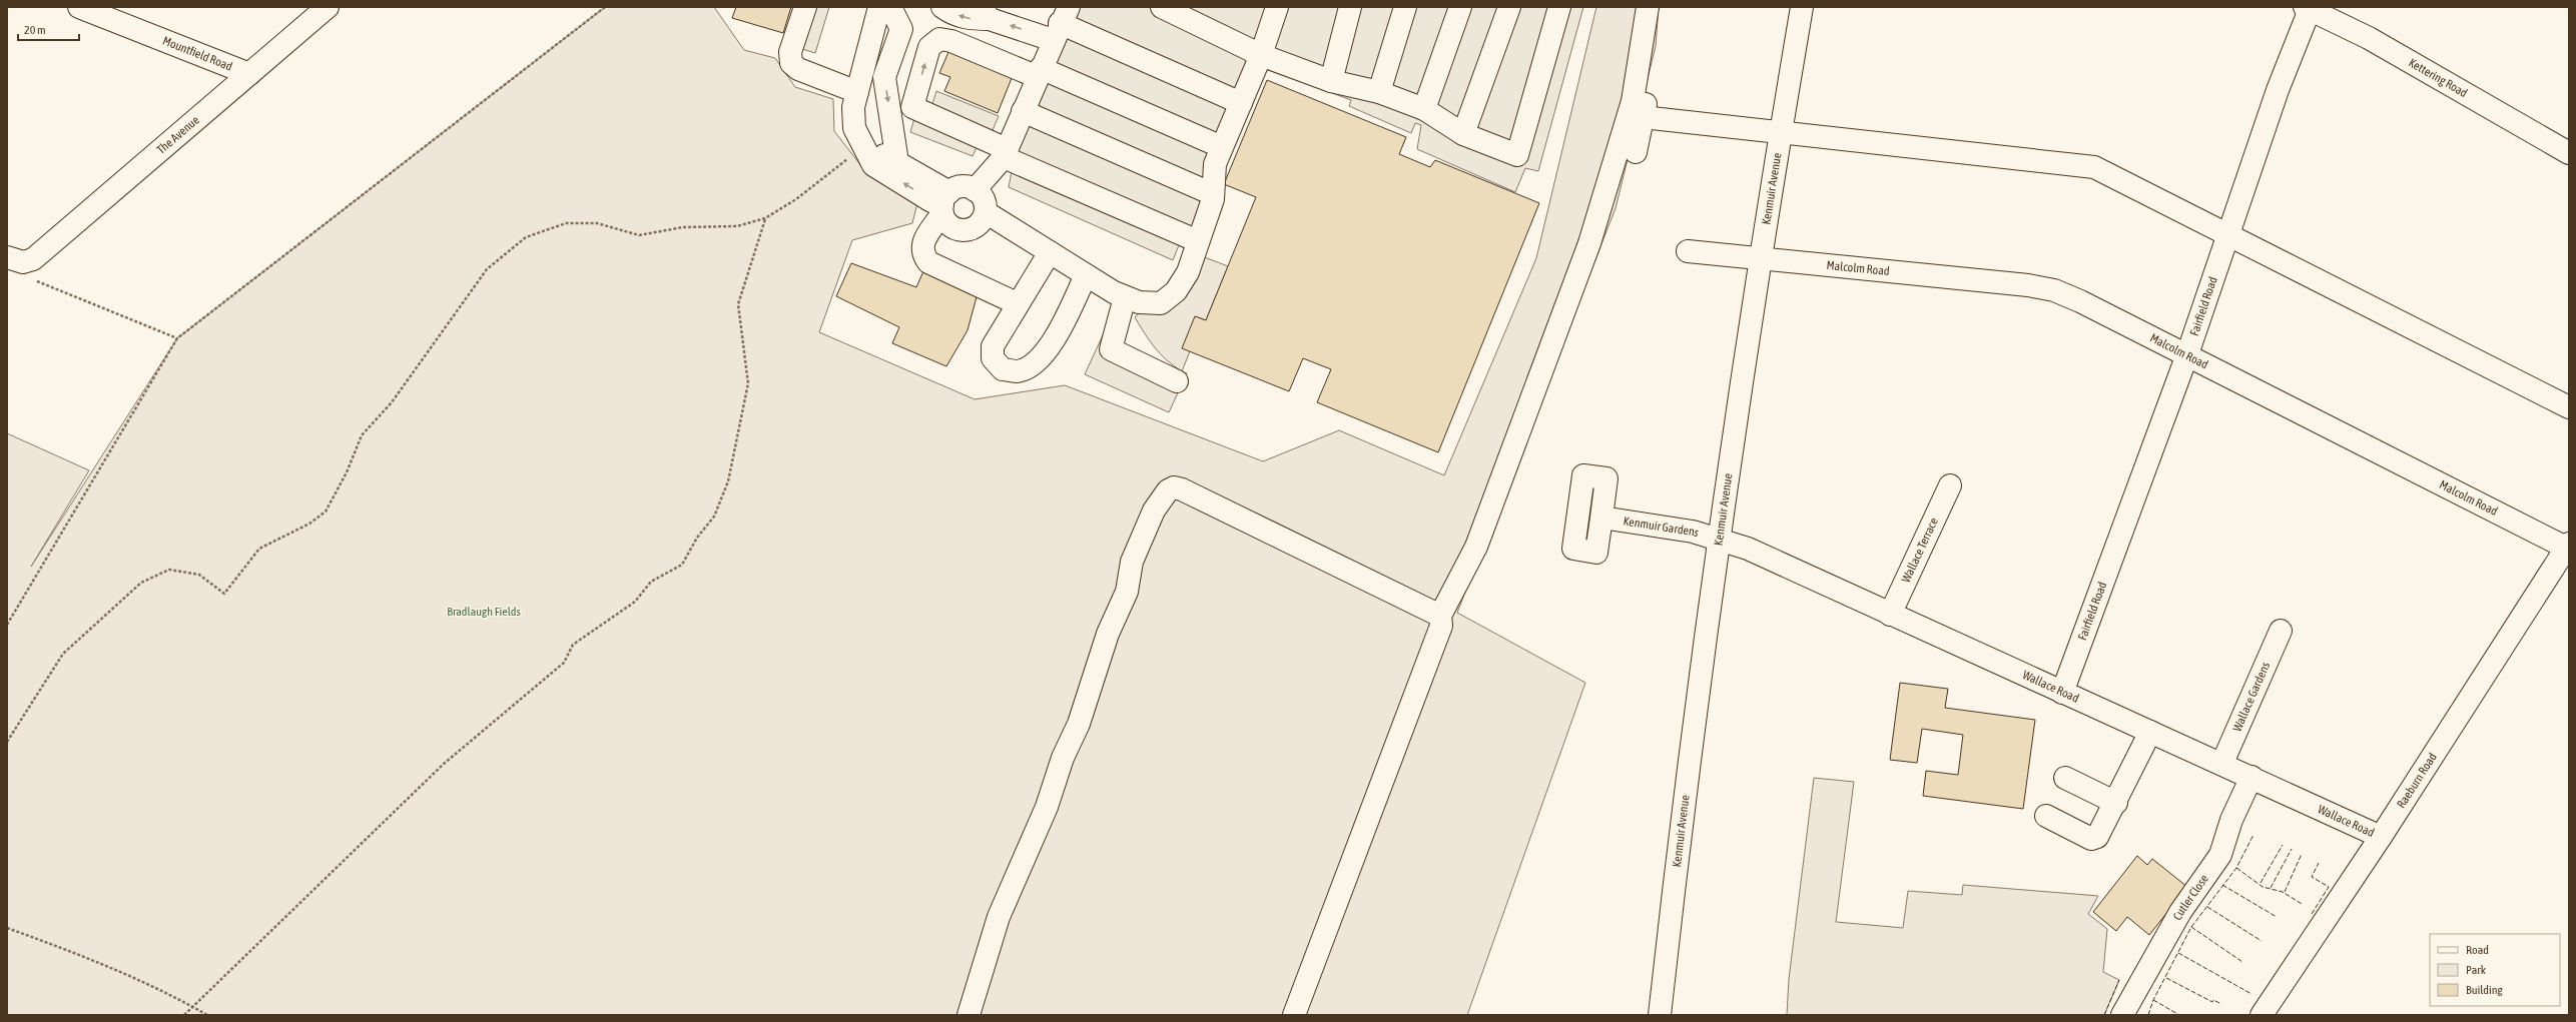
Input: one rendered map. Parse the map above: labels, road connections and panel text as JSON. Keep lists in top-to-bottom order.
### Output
{
  "streets": {
    "street": [
      "Mountfield Road",
      "Kettering Road",
      "The Avenue",
      "Kenmuir Avenue",
      "Malcolm Road",
      "Fairfield Road",
      "Kenmuir Gardens",
      "Wallace Terrace",
      "Wallace Road",
      "Wallace Gardens",
      "Raeburn Road",
      "Cutler Close"
    ]
  },
  "crossings": [
    ["Mountfield Road", "The Avenue"],
    ["Kettering Road", "Fairfield Road"],
    ["Kenmuir Avenue", "Malcolm Road"],
    ["Kenmuir Avenue", "Kenmuir Gardens"],
    ["Kenmuir Avenue", "Wallace Road"],
    ["Malcolm Road", "Fairfield Road"],
    ["Malcolm Road", "Raeburn Road"],
    ["Fairfield Road", "Wallace Road"],
    ["Kenmuir Gardens", "Wallace Road"],
    ["Wallace Terrace", "Wallace Road"],
    ["Wallace Road", "Wallace Gardens"],
    ["Wallace Road", "Raeburn Road"],
    ["Wallace Road", "Cutler Close"]
  ],
  "parks": ["Bradlaugh Fields"],
  "legend": ["Road", "Park", "Building"],
  "scale_bar": "20 m"
}
